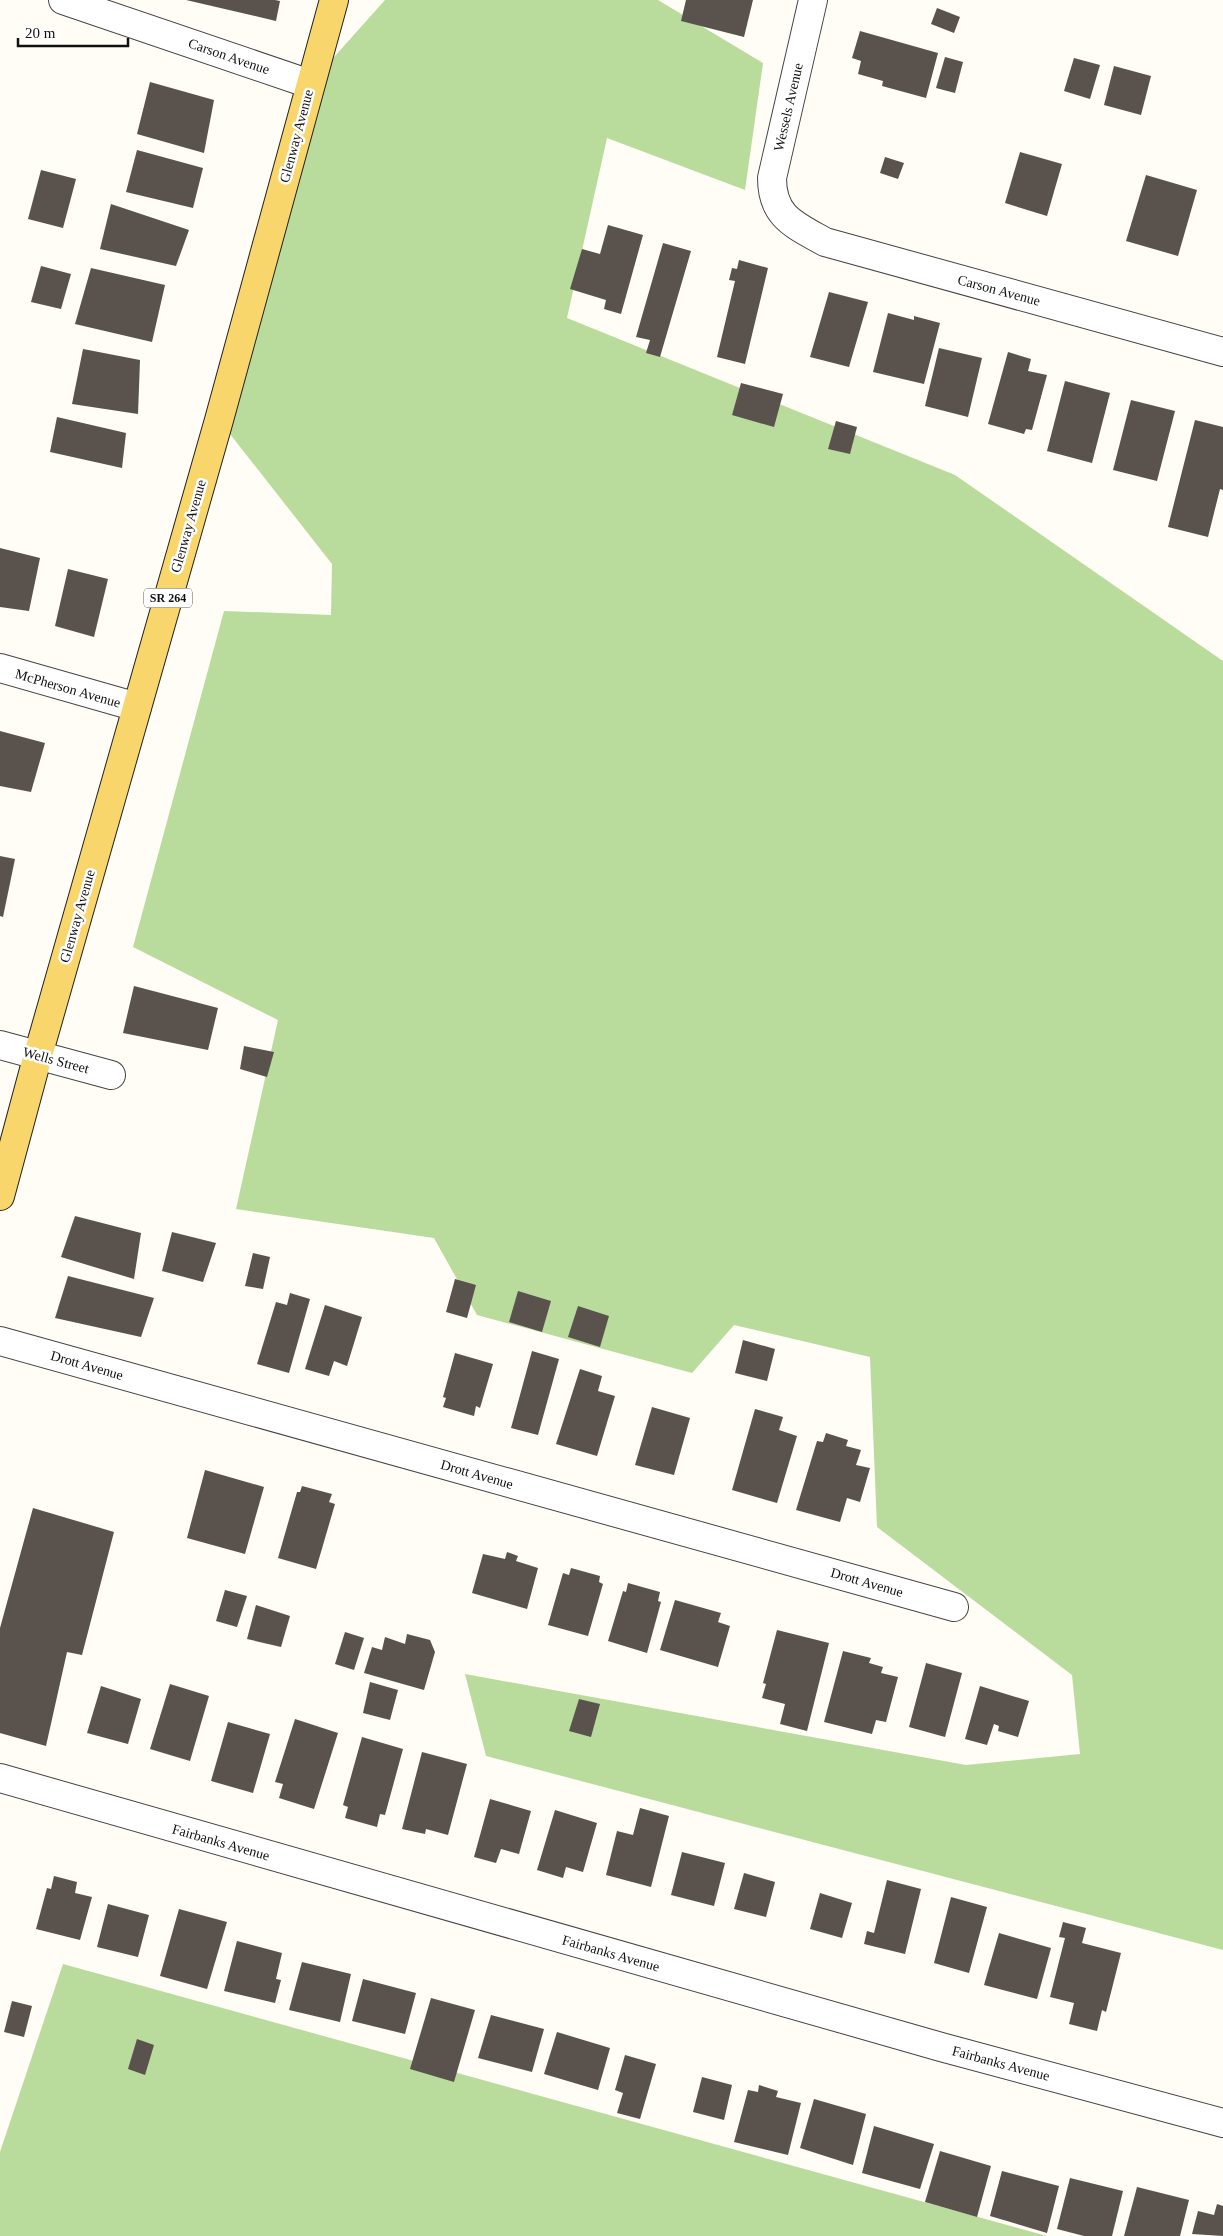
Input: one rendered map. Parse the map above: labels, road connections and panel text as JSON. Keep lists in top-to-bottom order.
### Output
{
  "streets": {
    "main road": ["Glenway Avenue", "SR 264"],
    "street": [
      "Carson Avenue",
      "Wessels Avenue",
      "McPherson Avenue",
      "Wells Street",
      "Drott Avenue",
      "Fairbanks Avenue"
    ]
  },
  "crossings": [
    ["Carson Avenue", "Wessels Avenue"],
    ["Carson Avenue", "Glenway Avenue"],
    ["Glenway Avenue", "McPherson Avenue"],
    ["Glenway Avenue", "Wells Street"]
  ],
  "scale_bar": "20 m"
}
